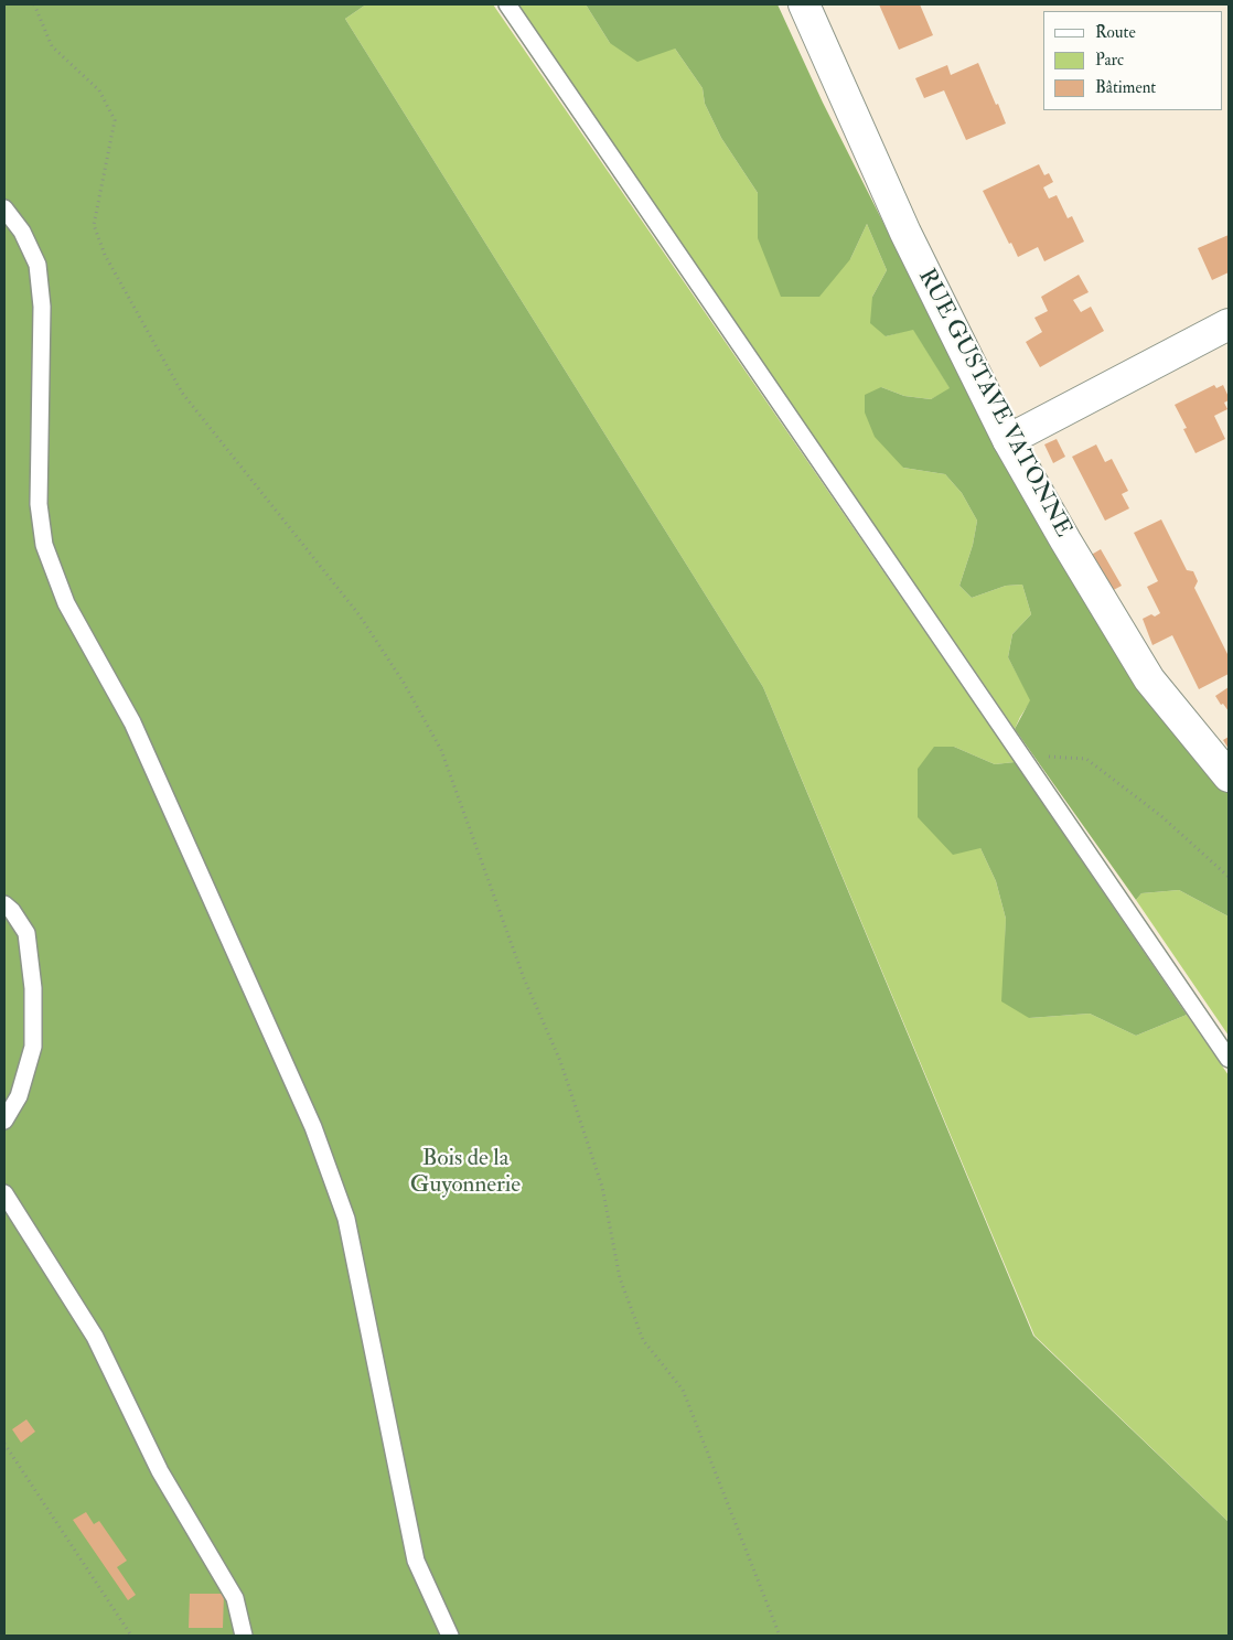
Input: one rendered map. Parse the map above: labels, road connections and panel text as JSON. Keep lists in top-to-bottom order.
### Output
{
  "streets": {
    "street": ["RUE GUSTAVE VATONNE"]
  },
  "parks": ["Bois de la Guyonnerie"],
  "legend": ["Route", "Parc", "Bâtiment"]
}
